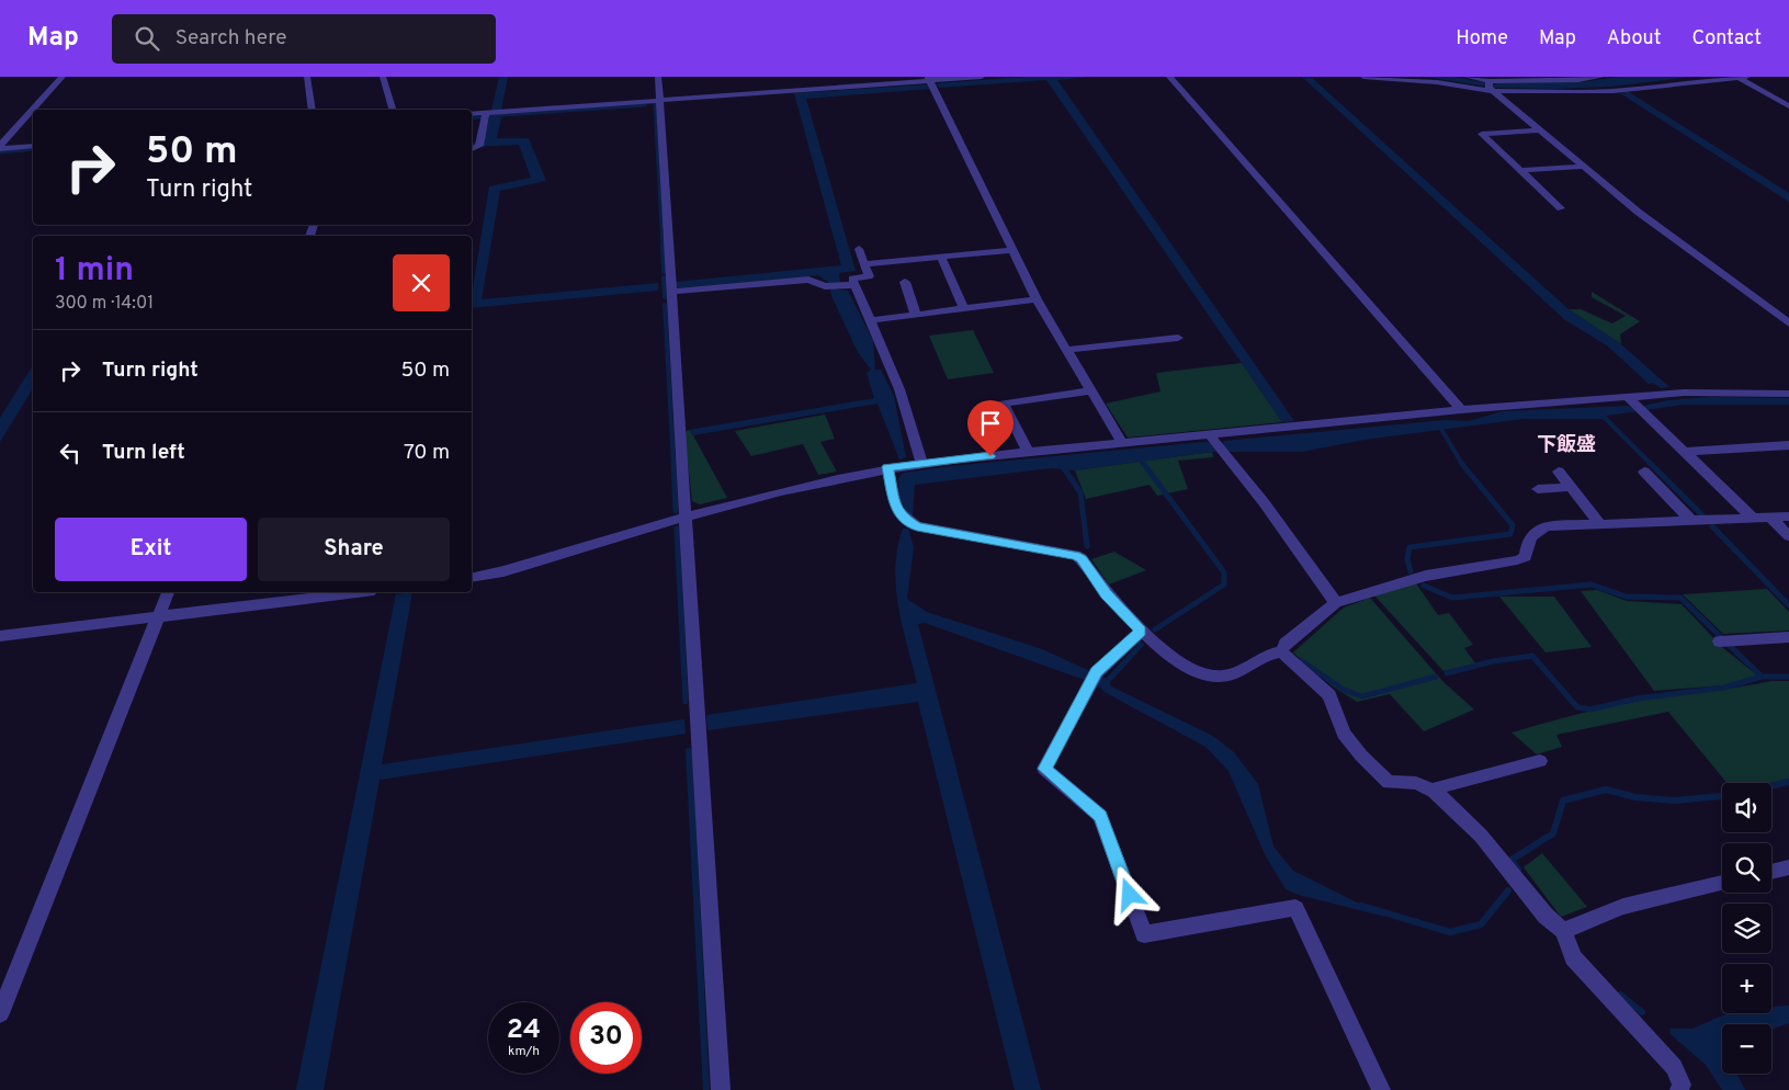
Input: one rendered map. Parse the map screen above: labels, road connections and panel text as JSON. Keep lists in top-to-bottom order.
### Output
{
  "districts": ["下飯盛"],
  "page": {
    "header": "Map",
    "search": "Search here",
    "nav": [
      "Home",
      "Map",
      "About",
      "Contact"
    ],
    "turn": ["50 m", "Turn right"],
    "heading": ["1 min", "300 m · 14:01"],
    "list": [
      {
        "name": "Turn right",
        "value": "50 m"
      },
      {
        "name": "Turn left",
        "value": "70 m"
      }
    ],
    "buttons": ["Exit", "Share"],
    "map_buttons": ["+", "−"],
    "speed": "24 km/h",
    "limit": "30"
  }
}
